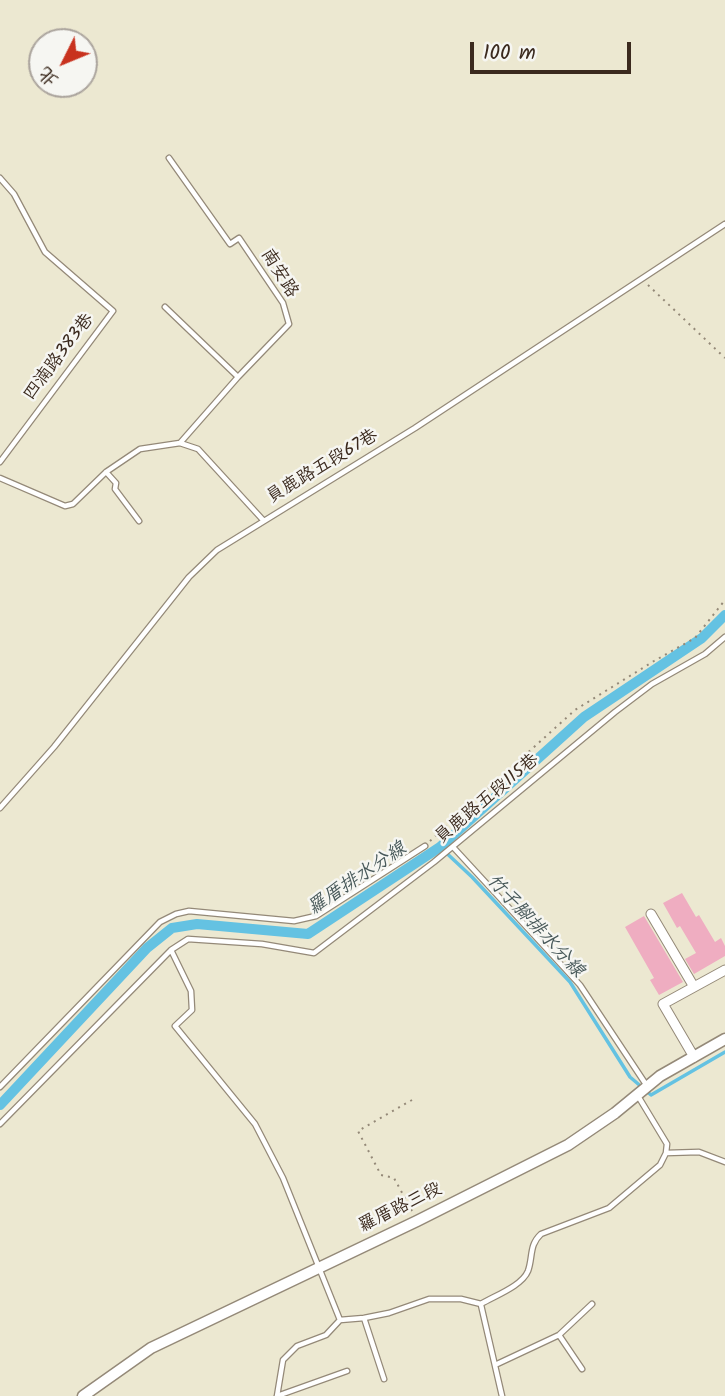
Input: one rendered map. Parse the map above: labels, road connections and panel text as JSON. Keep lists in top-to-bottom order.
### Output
{
  "streets": {
    "street": ["羅厝路三段"],
    "lane": [
      "南安路",
      "四湳路383巷",
      "員鹿路五段67巷",
      "員鹿路五段115巷"
    ]
  },
  "water": ["羅厝排水分線", "竹子腳排水分線"],
  "scale_bar": "100 m",
  "north": "bottom left"
}
